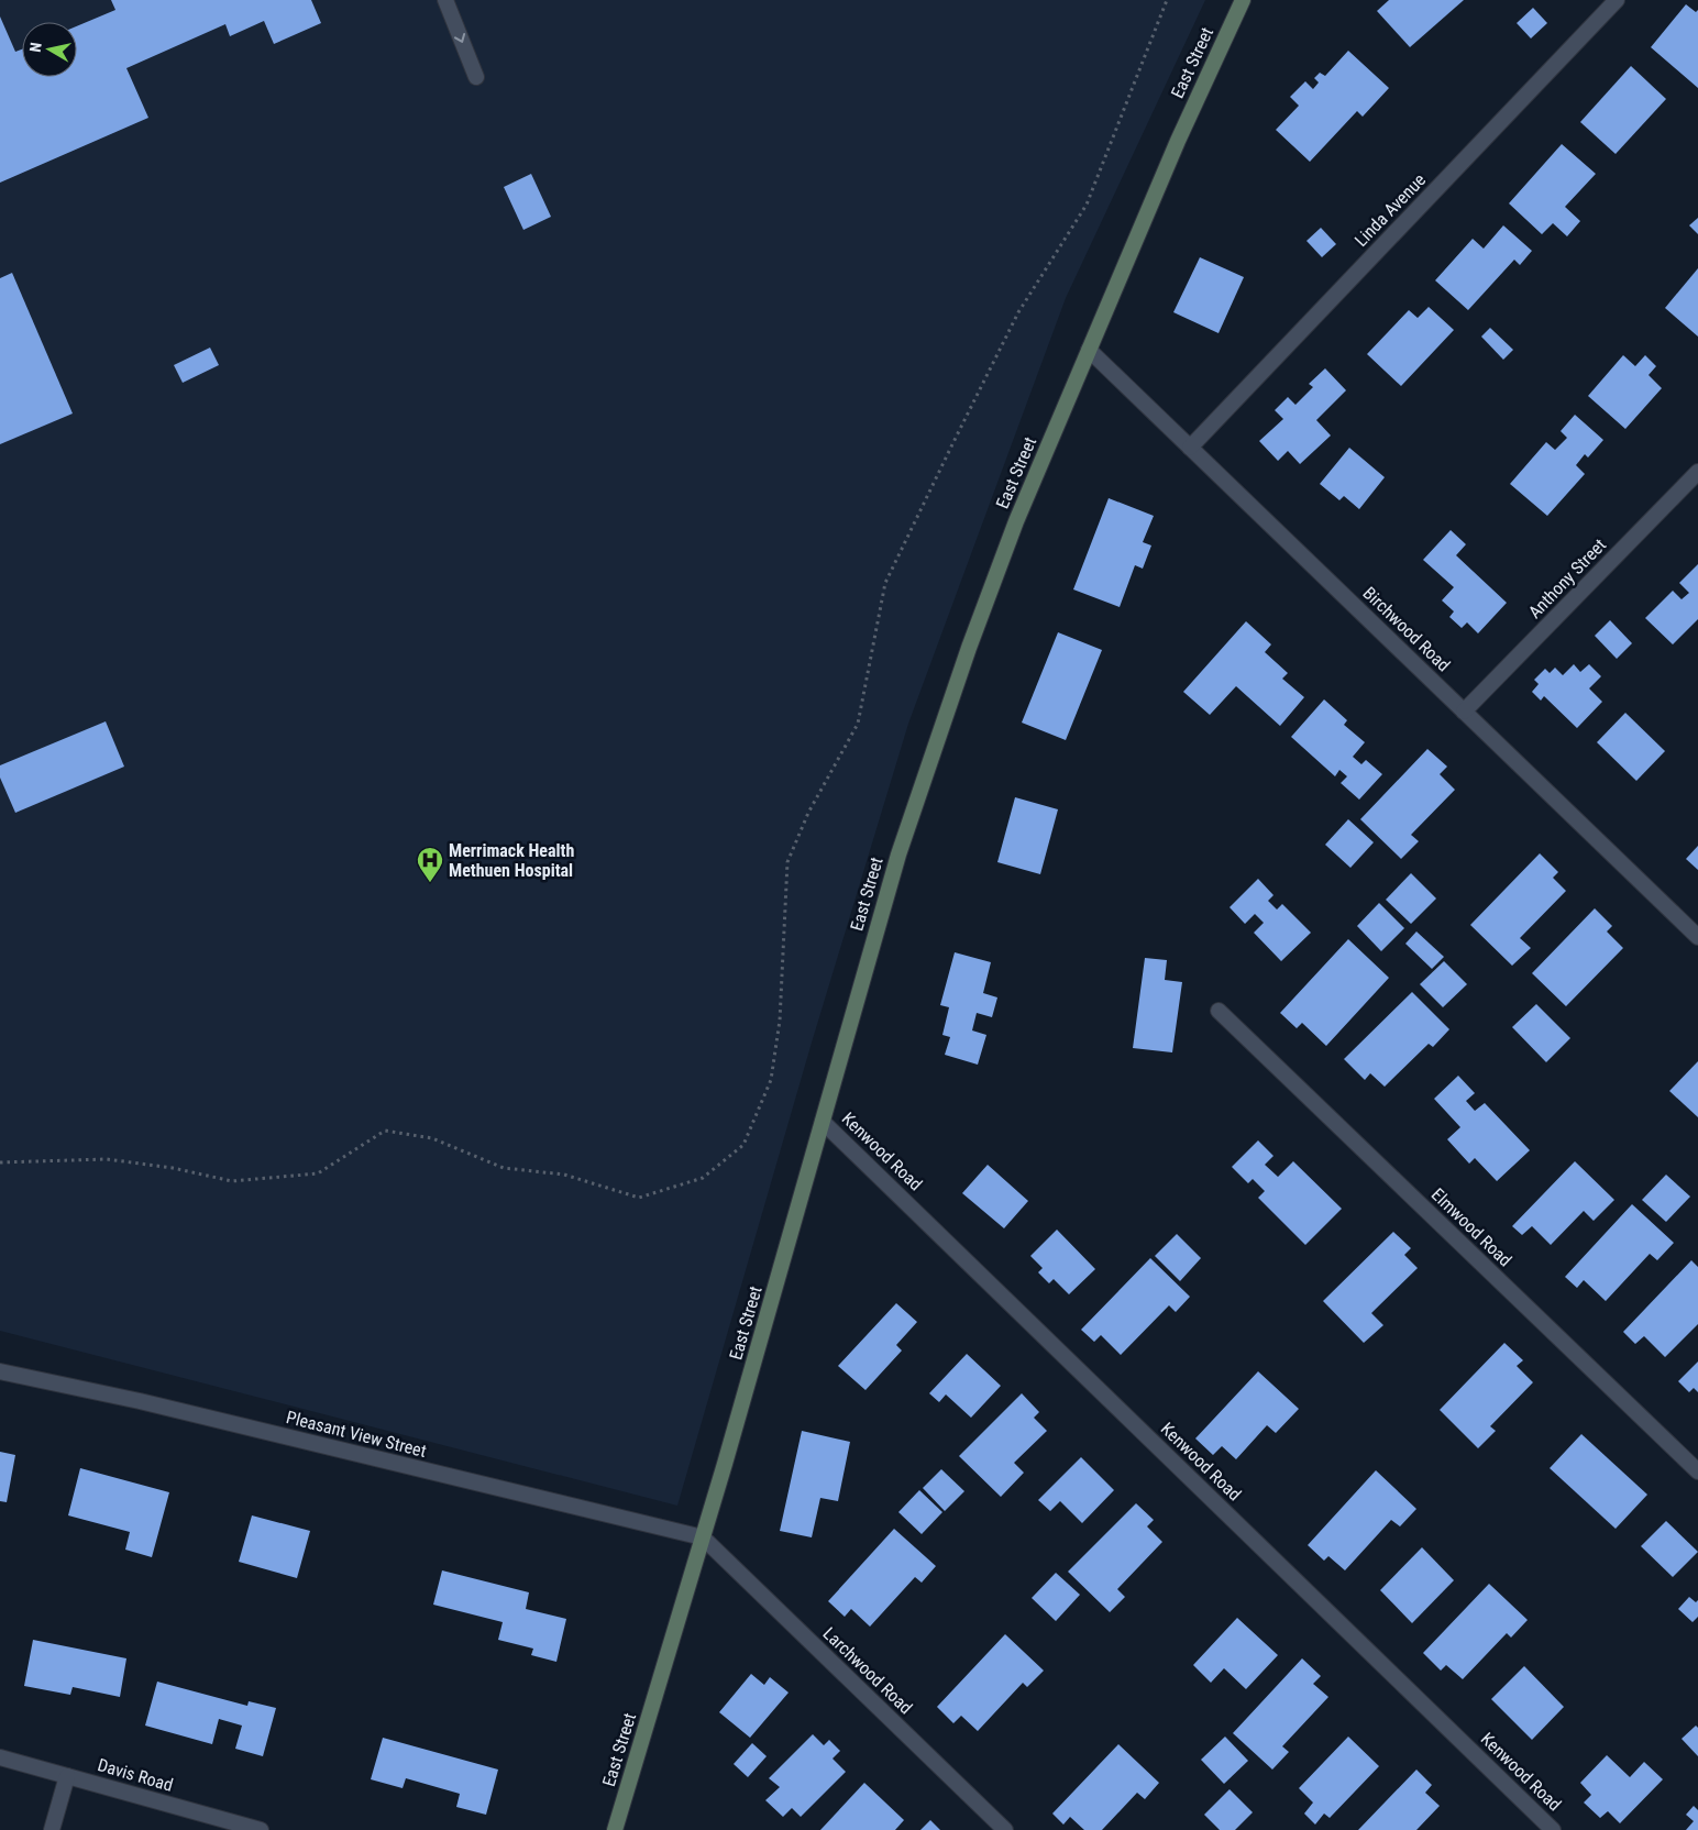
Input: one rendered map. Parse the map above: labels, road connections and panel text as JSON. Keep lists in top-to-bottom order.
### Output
{
  "streets": {
    "main road": ["East Street"],
    "street": [
      "Linda Avenue",
      "Anthony Street",
      "Birchwood Road",
      "Kenwood Road",
      "Elmwood Road",
      "Pleasant View Street",
      "Larchwood Road",
      "Davis Road"
    ]
  },
  "crossings": [
    ["East Street", "Birchwood Road"],
    ["East Street", "Kenwood Road"],
    ["East Street", "Pleasant View Street"],
    ["East Street", "Larchwood Road"],
    ["Linda Avenue", "Birchwood Road"],
    ["Anthony Street", "Birchwood Road"],
    ["Pleasant View Street", "Larchwood Road"]
  ],
  "places": {
    "hospital": ["Merrimack Health Methuen Hospital"]
  },
  "north": "left"
}
